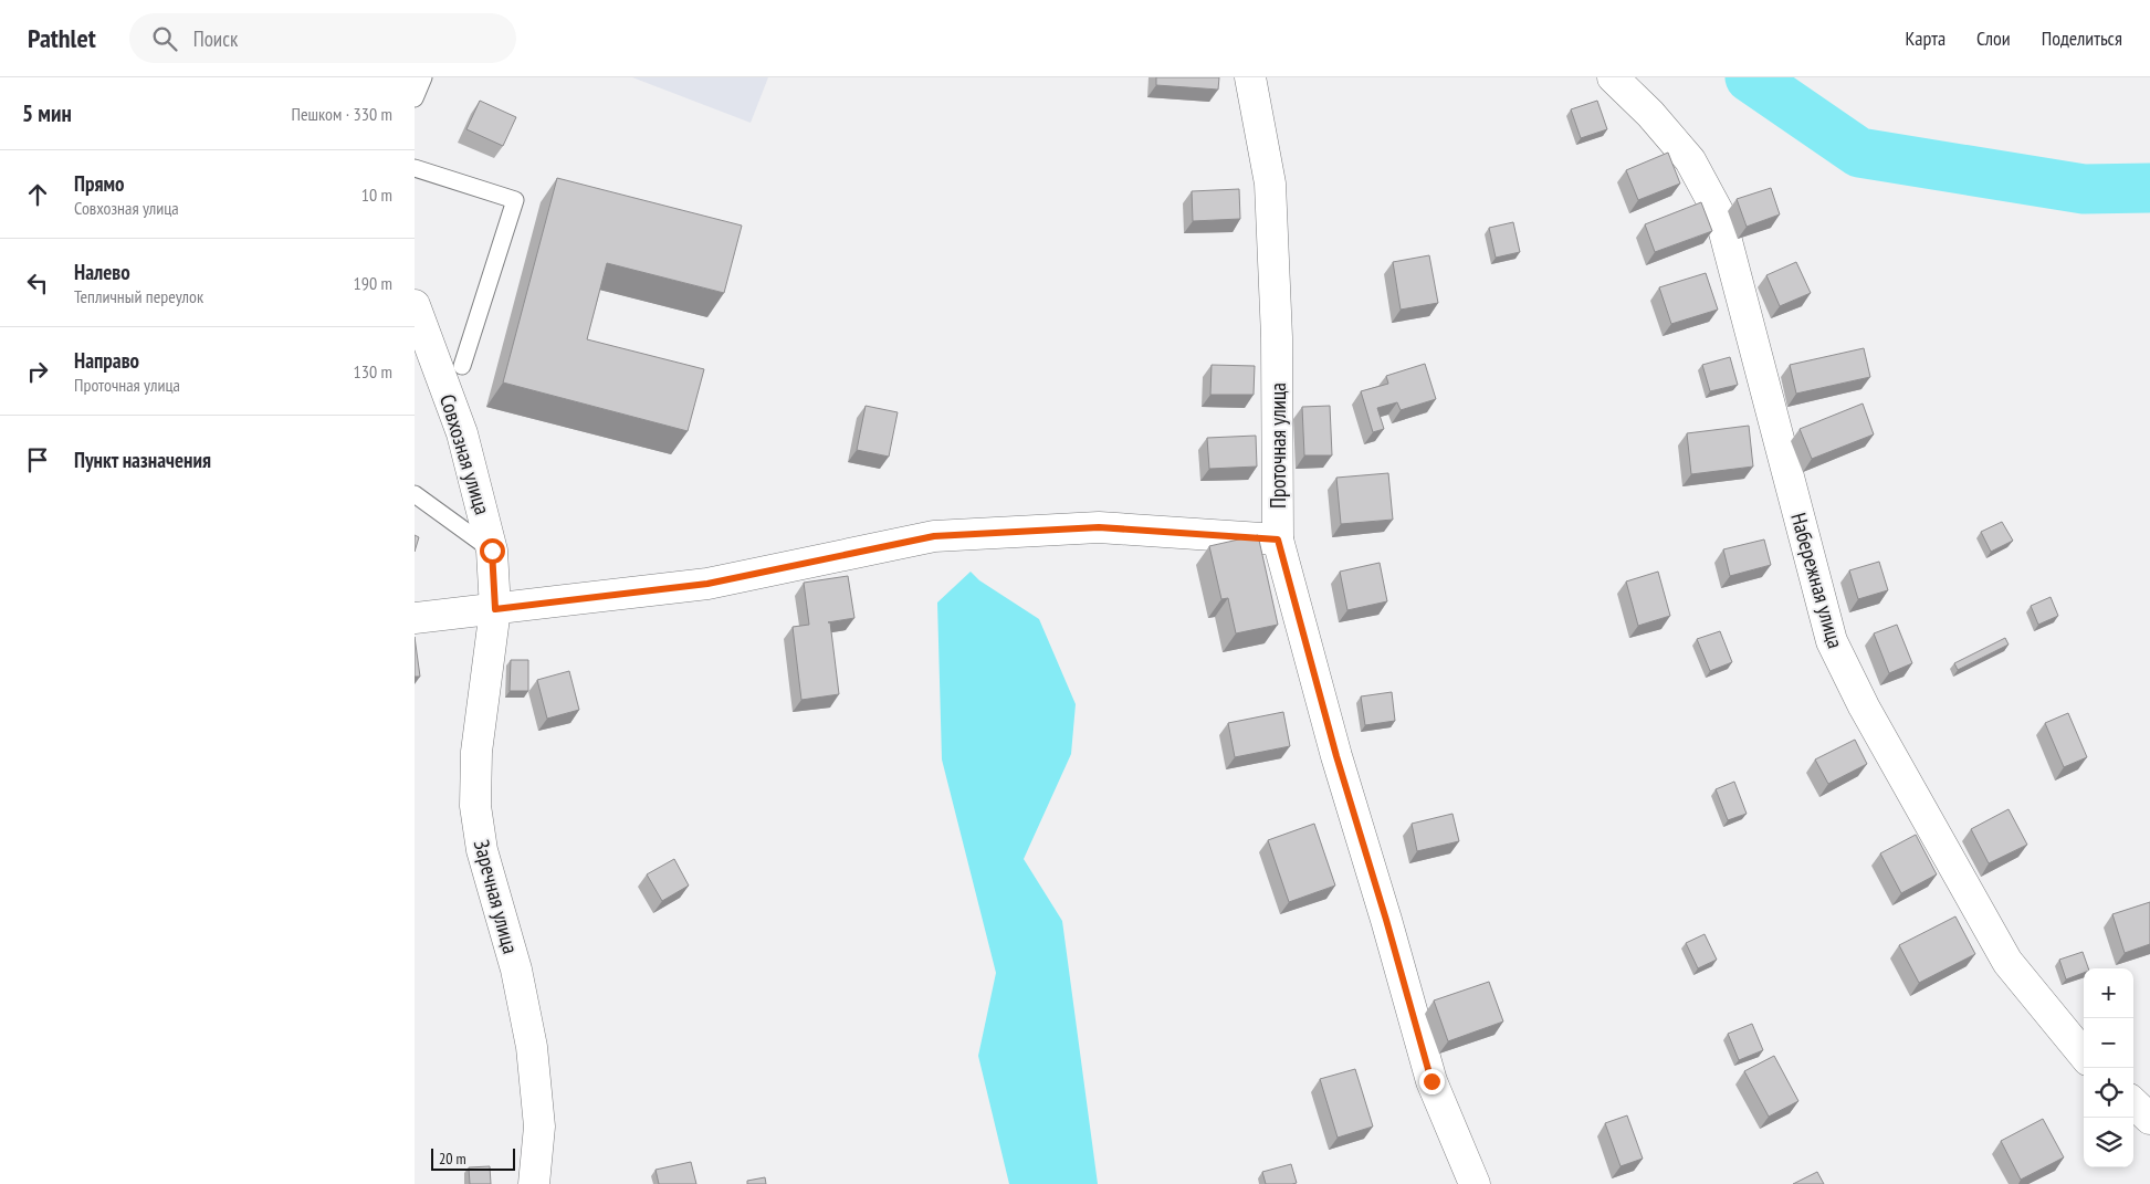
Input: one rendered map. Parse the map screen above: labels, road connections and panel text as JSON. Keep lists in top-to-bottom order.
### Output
{
  "streets": {
    "street": [
      "Проточная улица",
      "Совхозная улица",
      "Набережная улица",
      "Заречная улица"
    ]
  },
  "crossings": [
    ["Совхозная улица", "Заречная улица"]
  ],
  "scale_bar": "20 m",
  "page": {
    "header": "Pathlet",
    "search": "Поиск",
    "nav": ["Карта", "Слои", "Поделиться"],
    "heading": ["5 мин", "Пешком · 330 m"],
    "list": [
      ["Прямо", "Совхозная улица", "10 m"],
      ["Налево", "Тепличный переулок", "190 m"],
      ["Направо", "Проточная улица", "130 m"],
      "Пункт назначения"
    ],
    "map_buttons": ["+", "−"],
    "scale": "20 m"
  }
}
